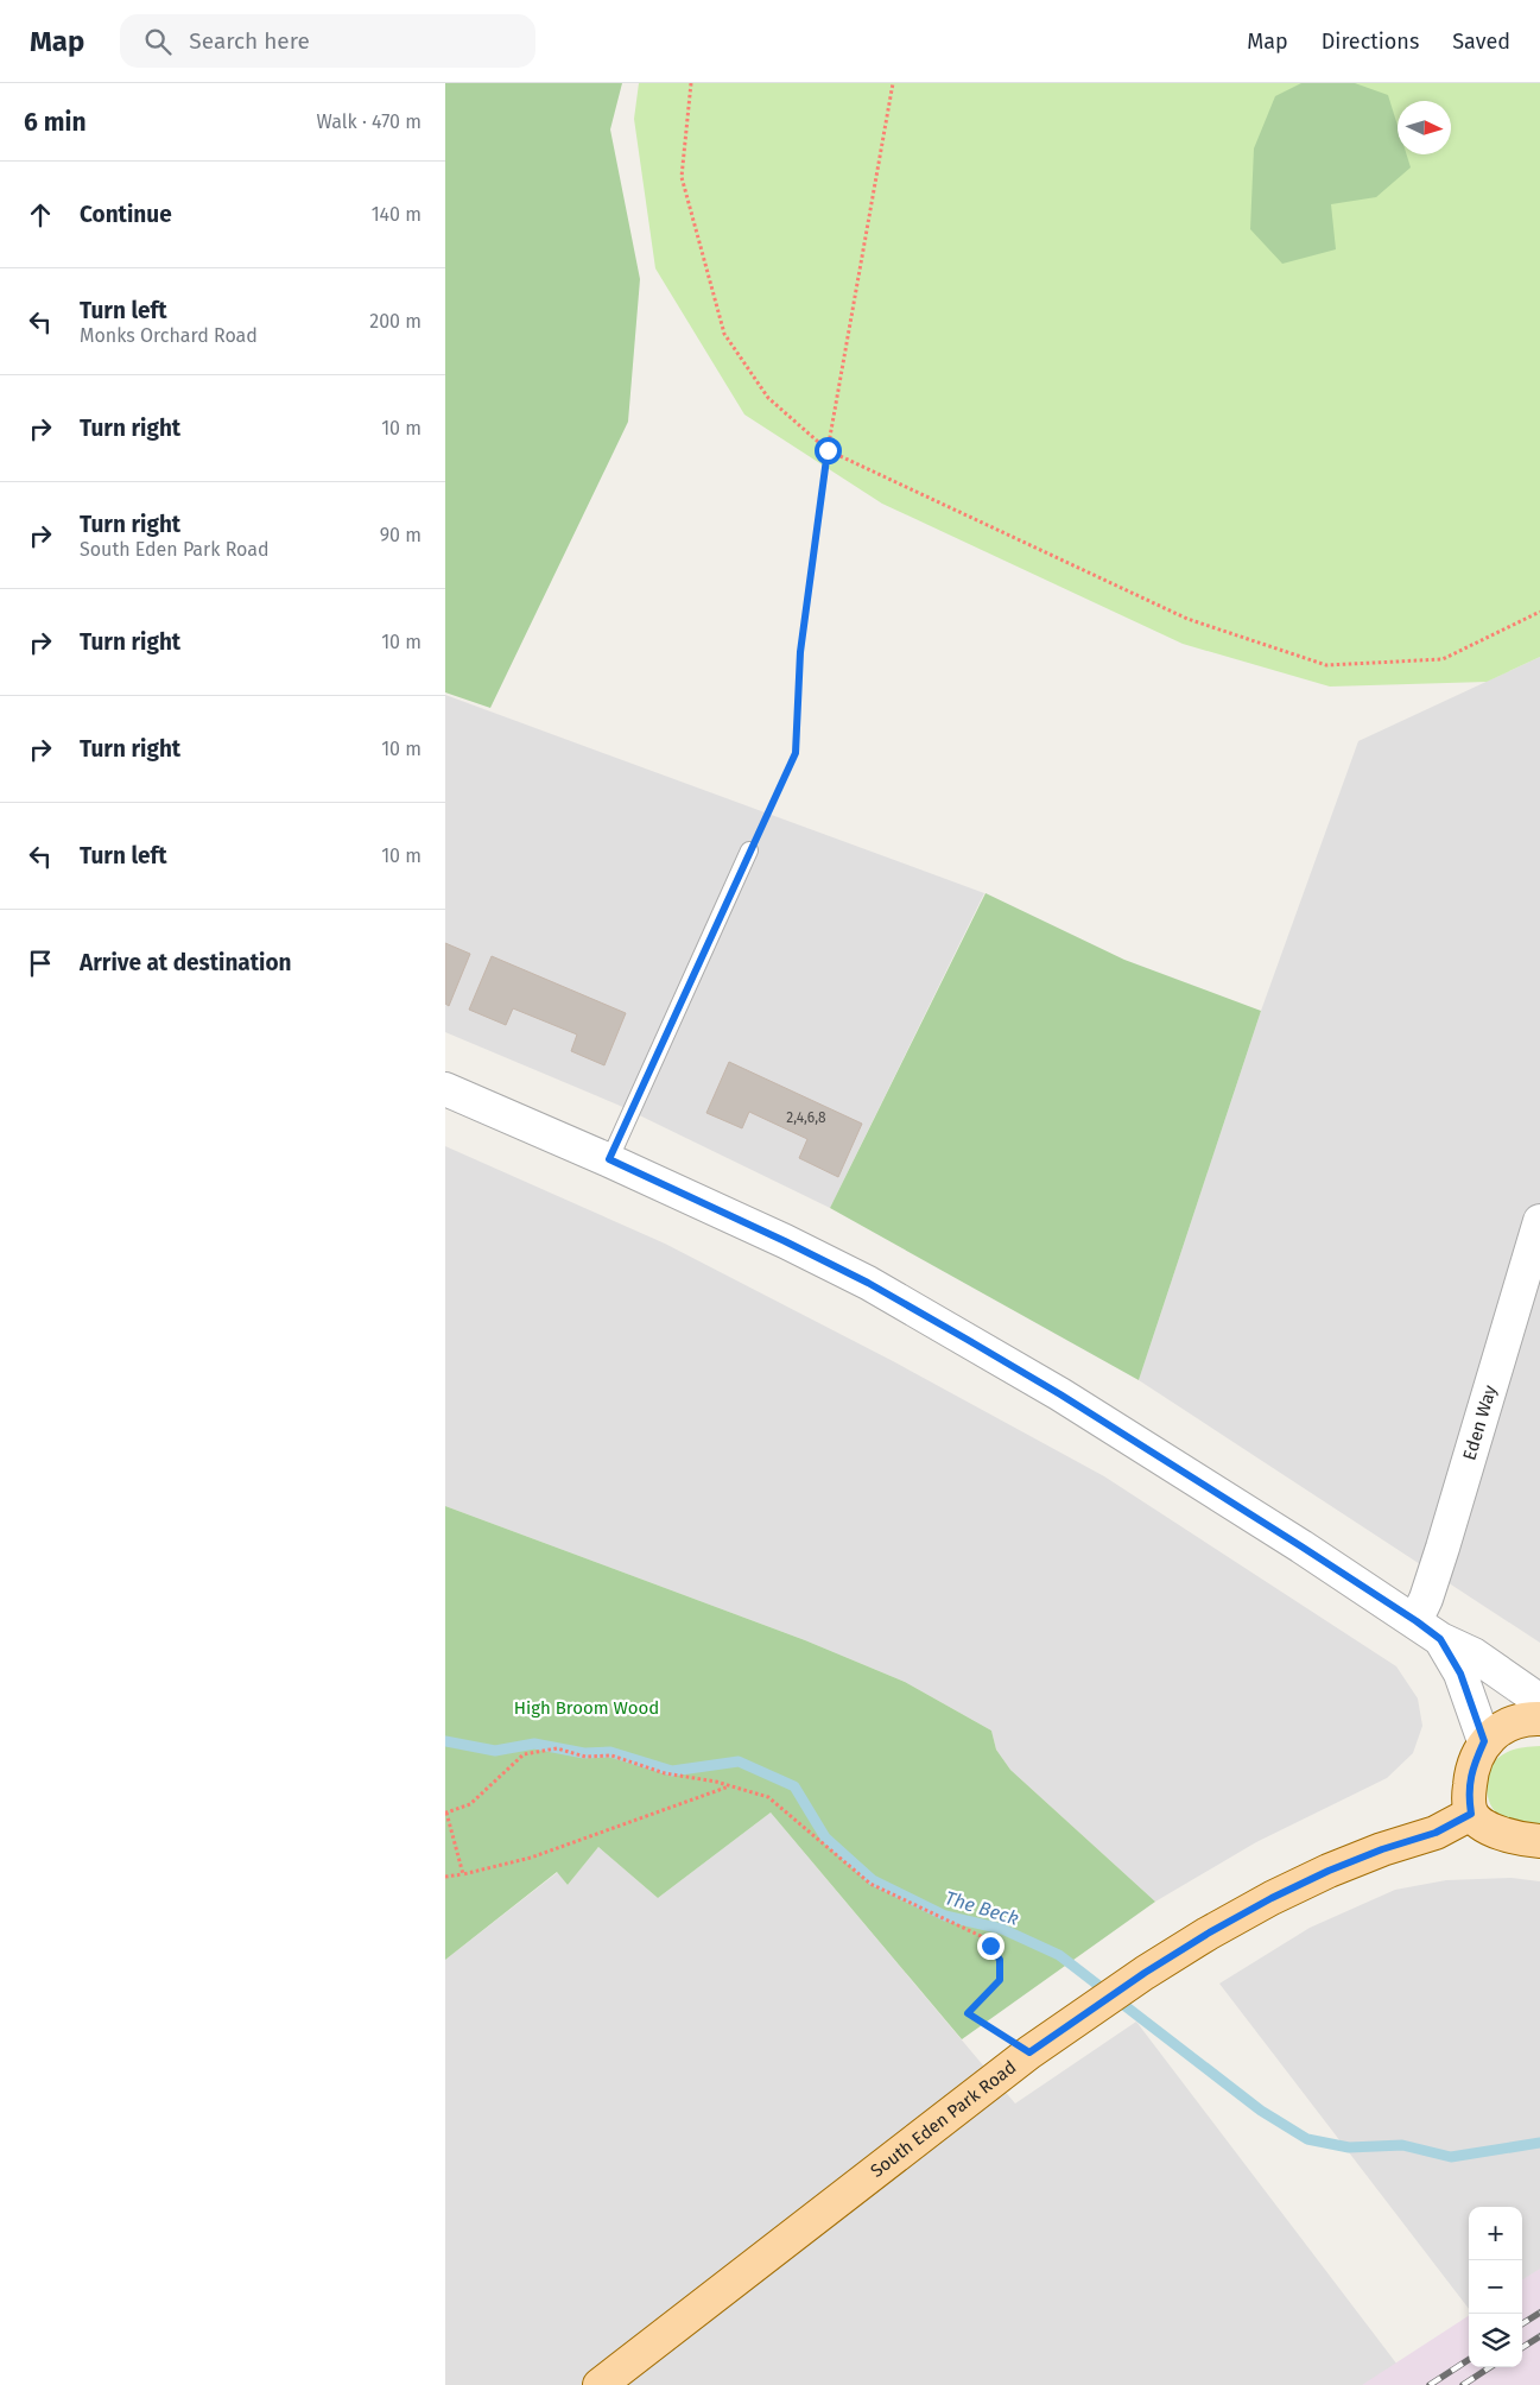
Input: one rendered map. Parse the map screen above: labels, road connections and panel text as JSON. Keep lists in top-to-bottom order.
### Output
{
  "streets": {
    "main road": ["South Eden Park Road"],
    "street": ["Eden Way"]
  },
  "water": ["The Beck"],
  "parks": ["High Broom Wood"],
  "house_numbers": ["2,4,6,8"],
  "north": "right",
  "page": {
    "header": "Map",
    "search": "Search here",
    "nav": ["Map", "Directions", "Saved"],
    "heading": ["6 min", "Walk · 470 m"],
    "list": [
      ["Continue", "140 m"],
      ["Turn left", "Monks Orchard Road", "200 m"],
      ["Turn right", "10 m"],
      ["Turn right", "South Eden Park Road", "90 m"],
      ["Turn right", "10 m"],
      ["Turn right", "10 m"],
      ["Turn left", "10 m"],
      "Arrive at destination"
    ],
    "map_buttons": ["+", "−"]
  }
}
